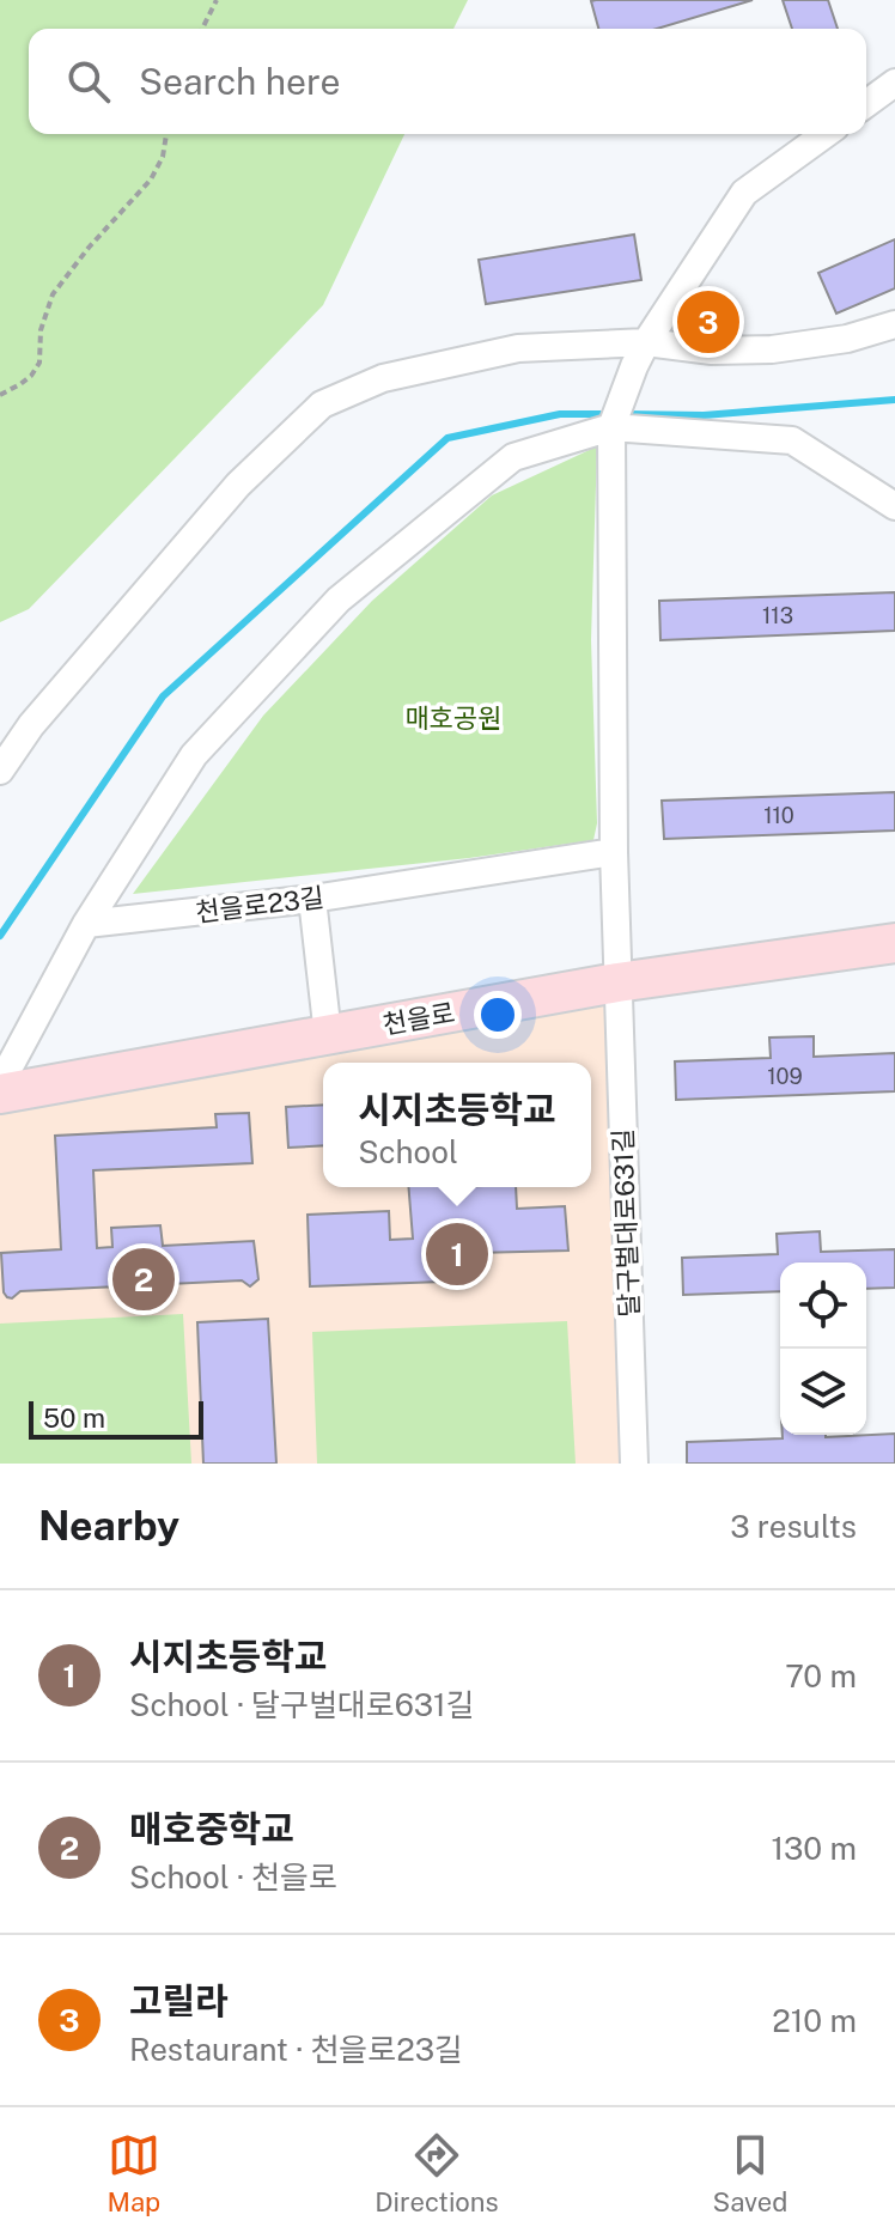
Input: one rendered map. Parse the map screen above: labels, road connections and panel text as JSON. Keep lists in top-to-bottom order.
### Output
{
  "streets": {
    "street": ["천을로23길", "천을로", "달구벌대로631길"]
  },
  "crossings": [
    ["천을로", "달구벌대로631길"]
  ],
  "parks": ["매호공원"],
  "house_numbers": ["113", "110", "109"],
  "scale_bar": "50 m",
  "page": {
    "search": "Search here",
    "pins": ["3", "1", "2"],
    "popup": ["시지초등학교", "School"],
    "scale": "50 m",
    "heading": ["Nearby", "3 results"],
    "list": [
      {
        "mark": "1",
        "name": "시지초등학교",
        "note": "School · 달구벌대로631길",
        "value": "70 m"
      },
      {
        "mark": "2",
        "name": "매호중학교",
        "note": "School · 천을로",
        "value": "130 m"
      },
      {
        "mark": "3",
        "name": "고릴라",
        "note": "Restaurant · 천을로23길",
        "value": "210 m"
      }
    ],
    "nav": ["Map", "Directions", "Saved"]
  }
}
